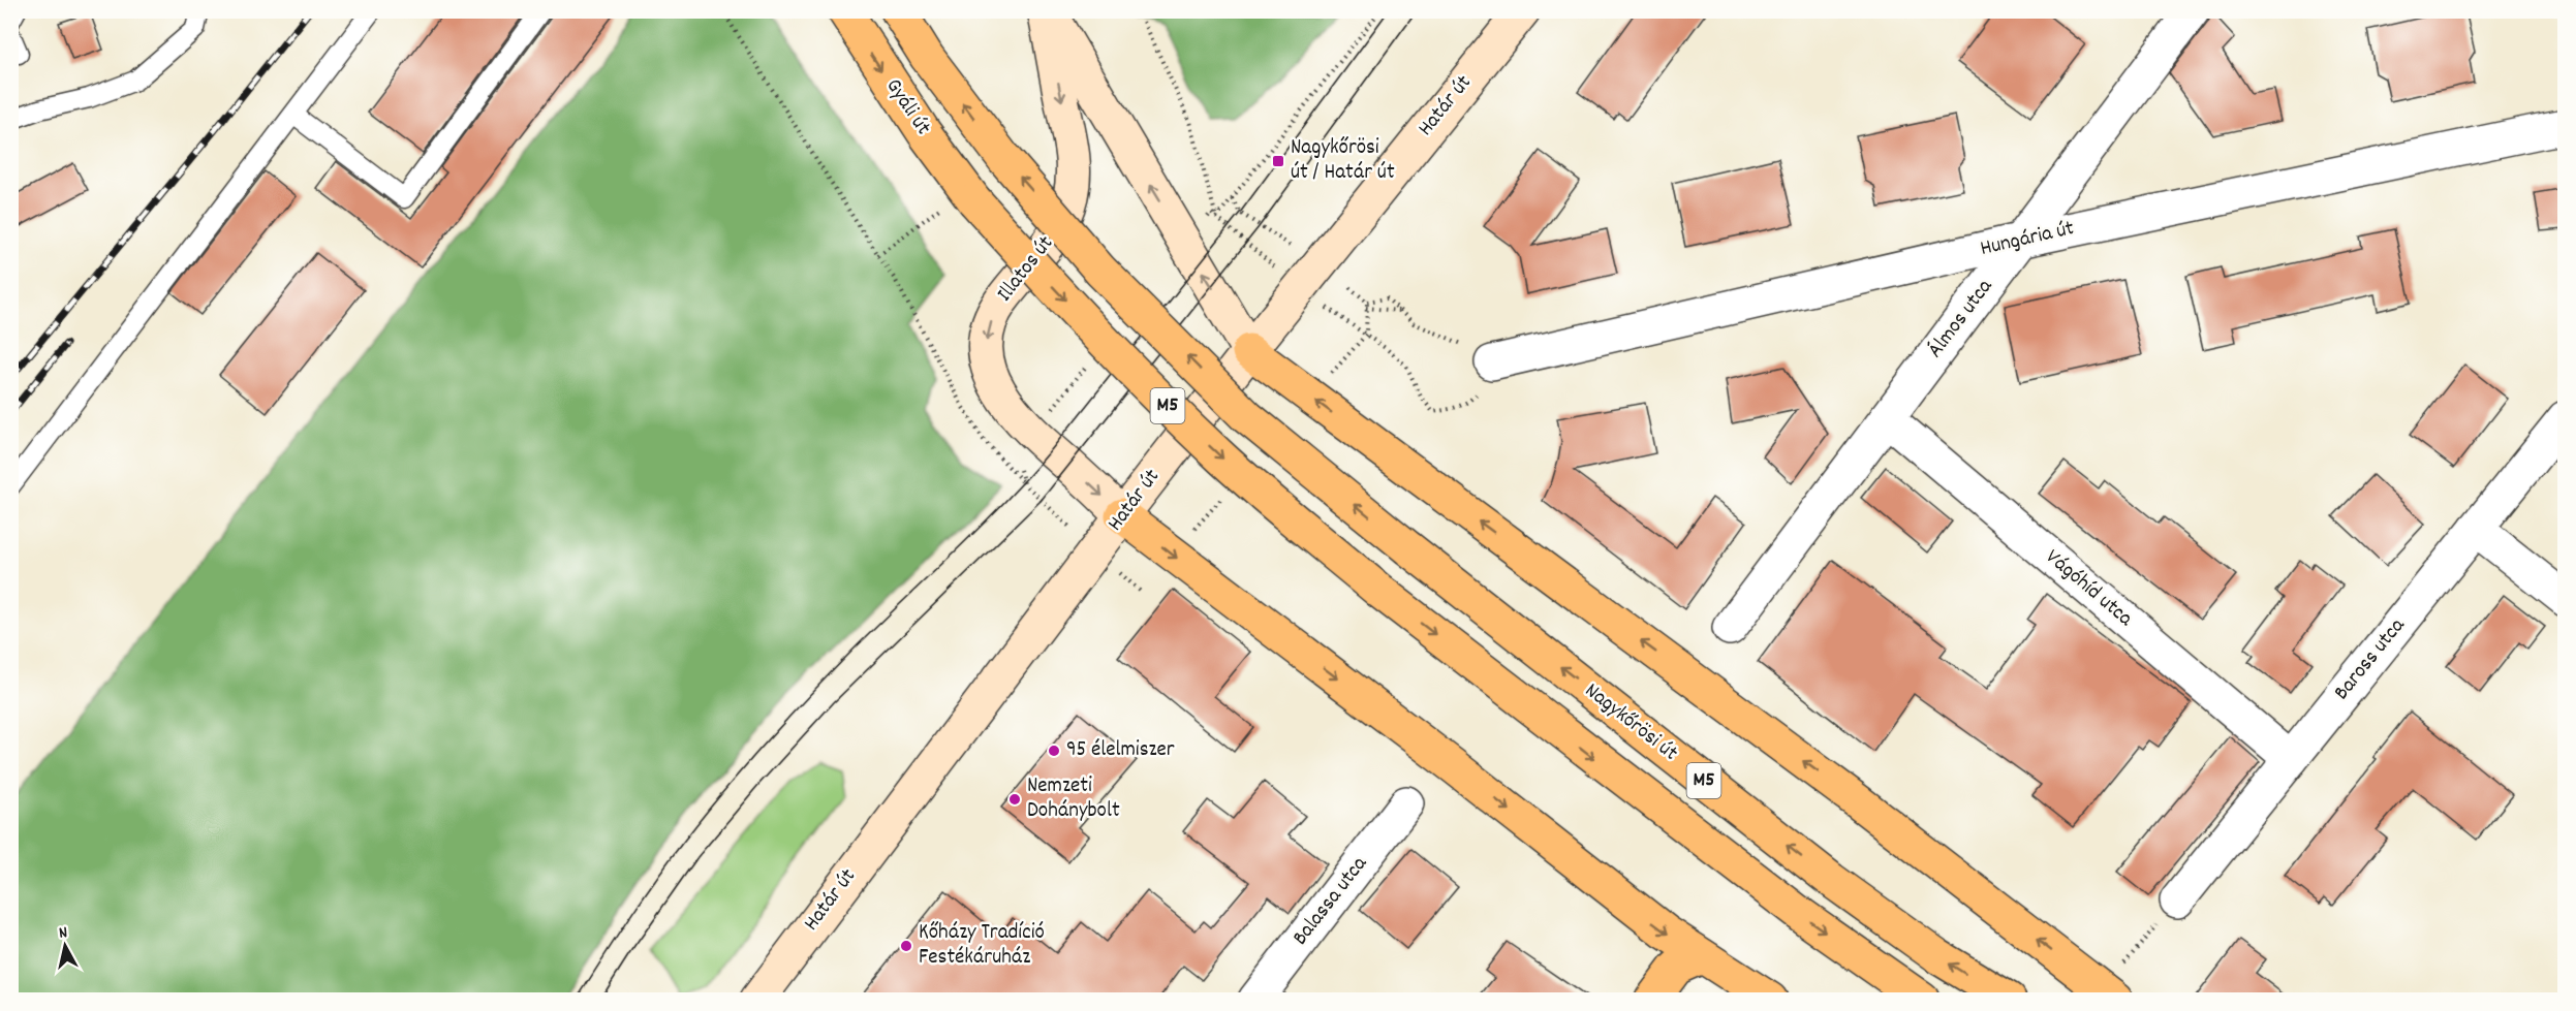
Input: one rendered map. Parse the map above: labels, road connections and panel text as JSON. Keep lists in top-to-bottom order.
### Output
{
  "streets": {
    "main road": [
      "Határ út",
      "Gyáli út",
      "Illatos út",
      "M5",
      "Nagykőrösi út"
    ],
    "street": [
      "Hungária út",
      "Álmos utca",
      "Vágóhíd utca",
      "Baross utca",
      "Balassa utca"
    ]
  },
  "crossings": [
    ["Határ út", "Illatos út"],
    ["Gyáli út", "M5"],
    ["Gyáli út", "Nagykőrösi út"],
    ["Hungária út", "Álmos utca"],
    ["Álmos utca", "Vágóhíd utca"],
    ["Vágóhíd utca", "Baross utca"]
  ],
  "places": {
    "transit": ["Nagykőrösi út / Határ út"],
    "other": ["95 élelmiszer", "Nemzeti Dohánybolt", "Kőházy Tradíció Festékáruház"]
  },
  "north": "top"
}
